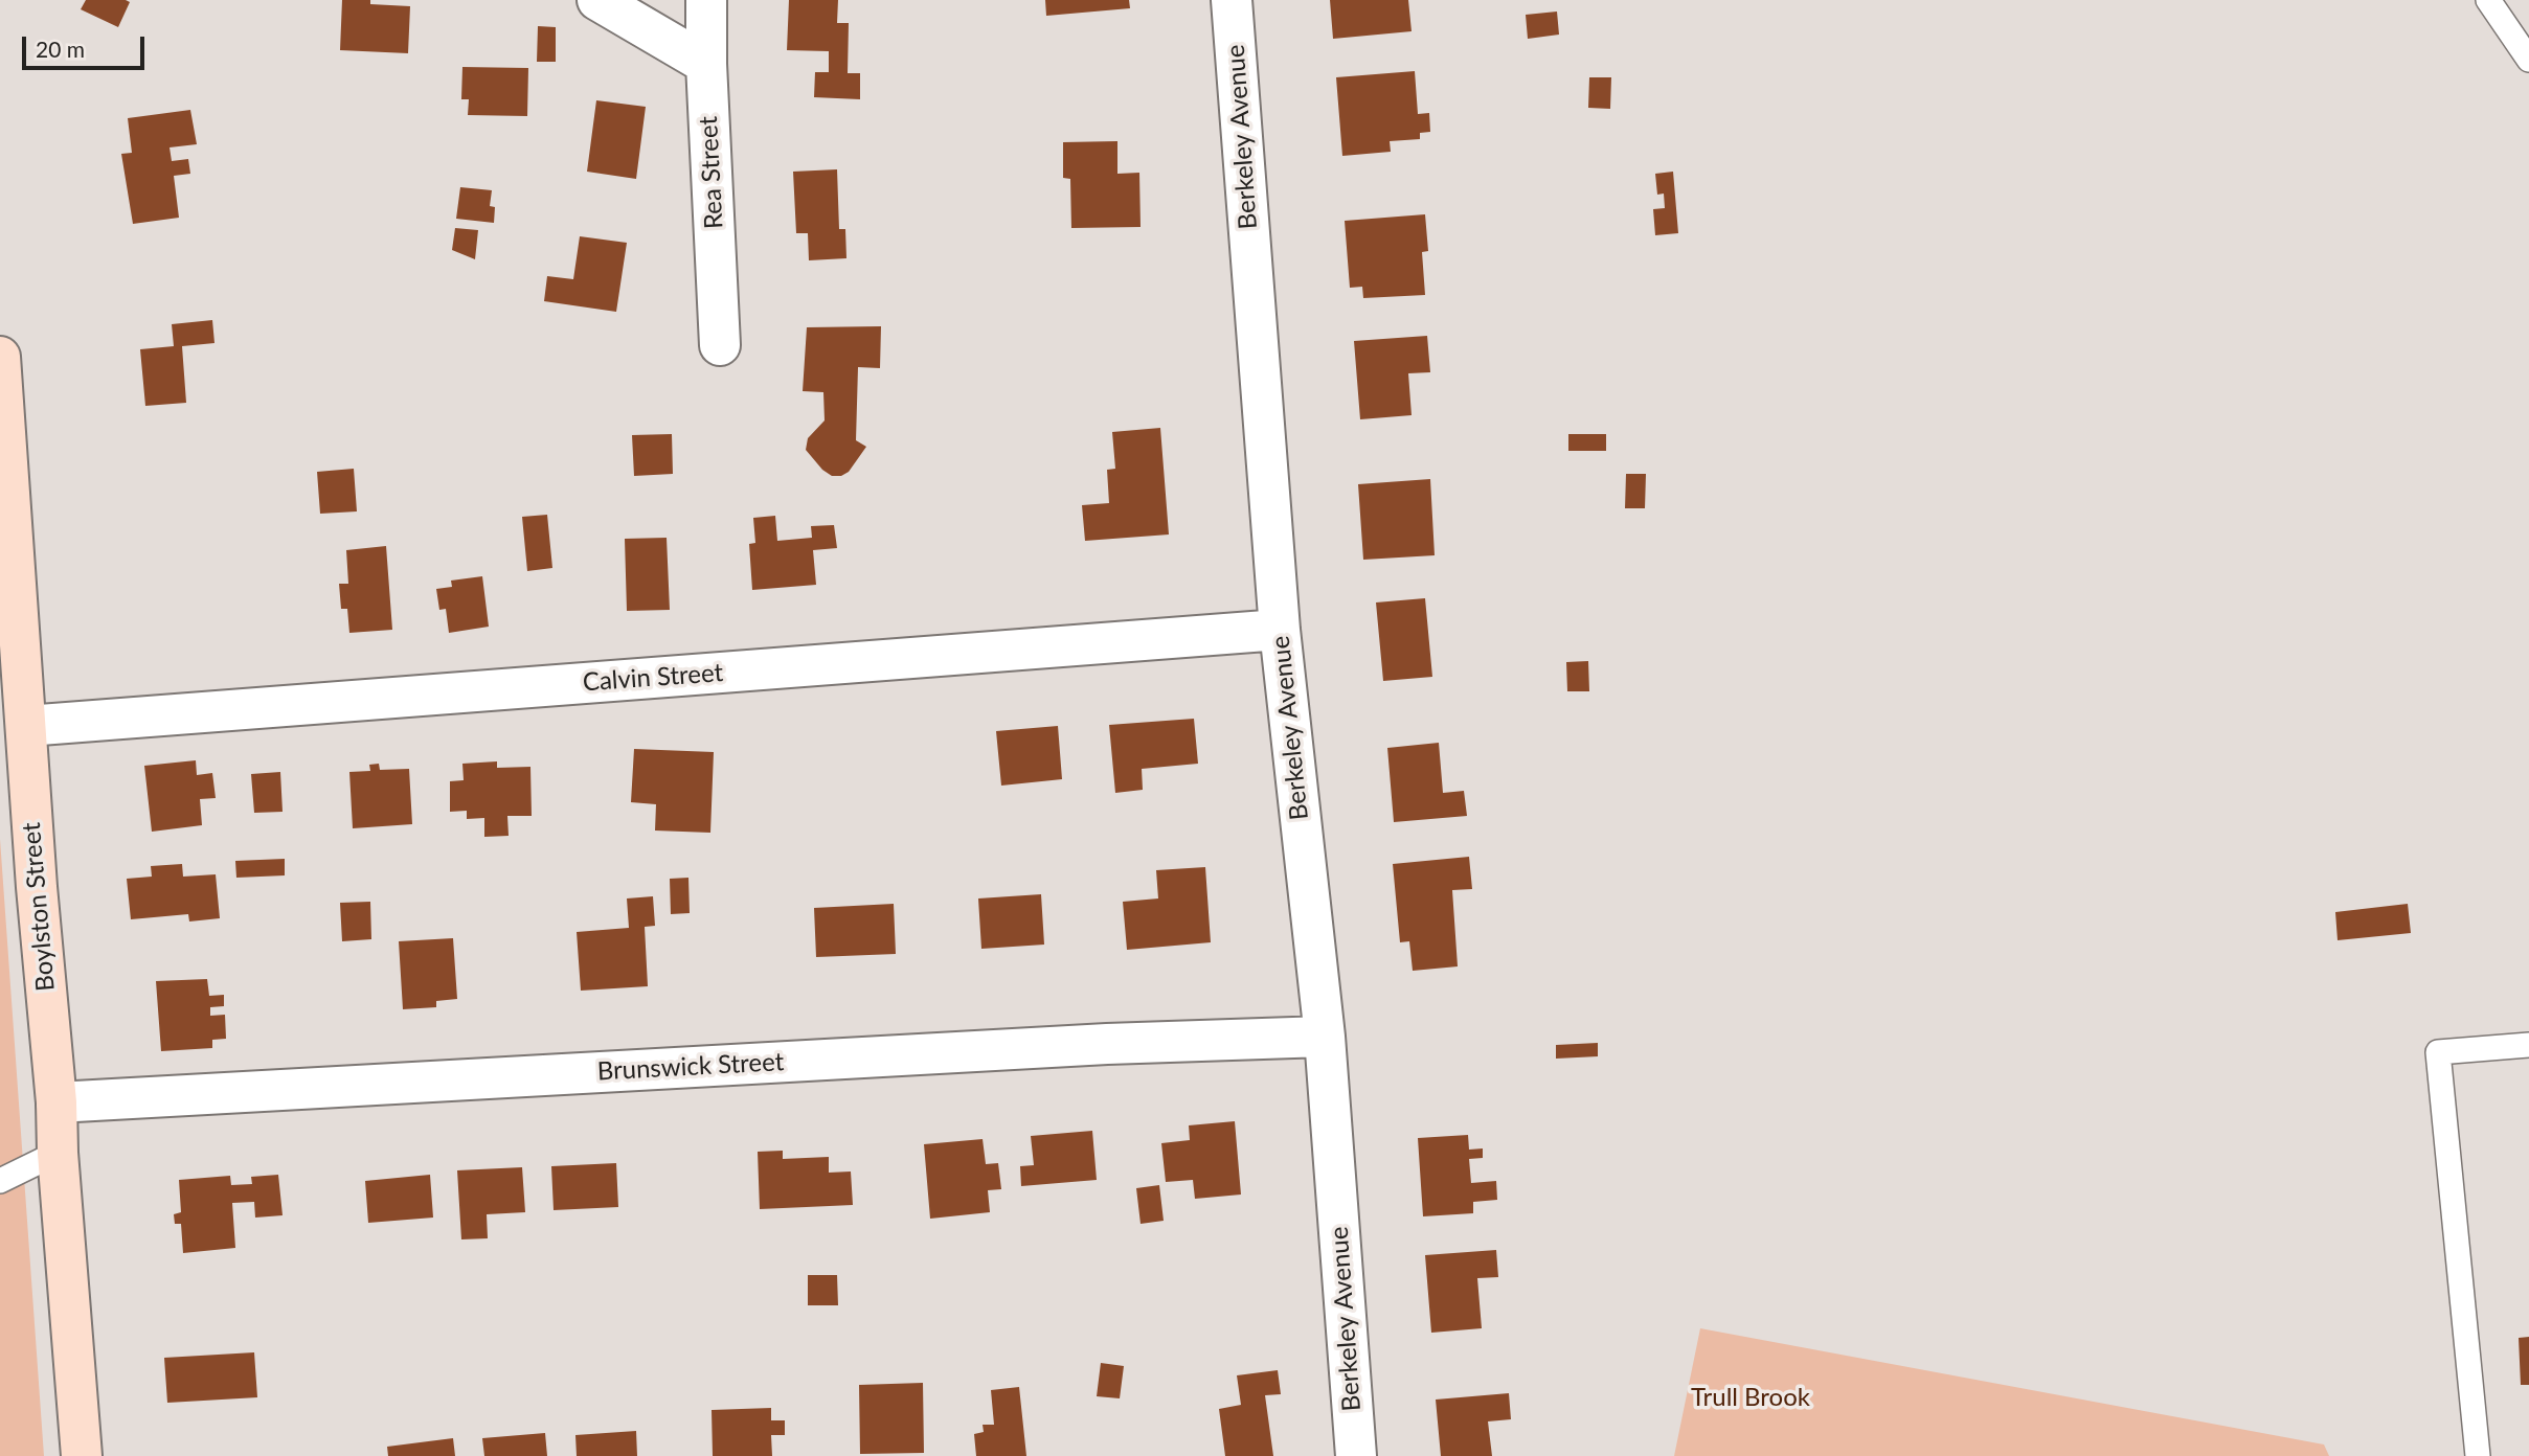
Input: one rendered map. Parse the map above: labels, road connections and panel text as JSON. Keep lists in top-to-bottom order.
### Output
{
  "streets": {
    "main road": ["Boylston Street"],
    "street": [
      "Berkeley Avenue",
      "Rea Street",
      "Calvin Street",
      "Brunswick Street"
    ]
  },
  "crossings": [
    ["Berkeley Avenue", "Calvin Street"],
    ["Berkeley Avenue", "Brunswick Street"],
    ["Calvin Street", "Boylston Street"],
    ["Boylston Street", "Brunswick Street"]
  ],
  "parks": ["Trull Brook"],
  "scale_bar": "20 m"
}
